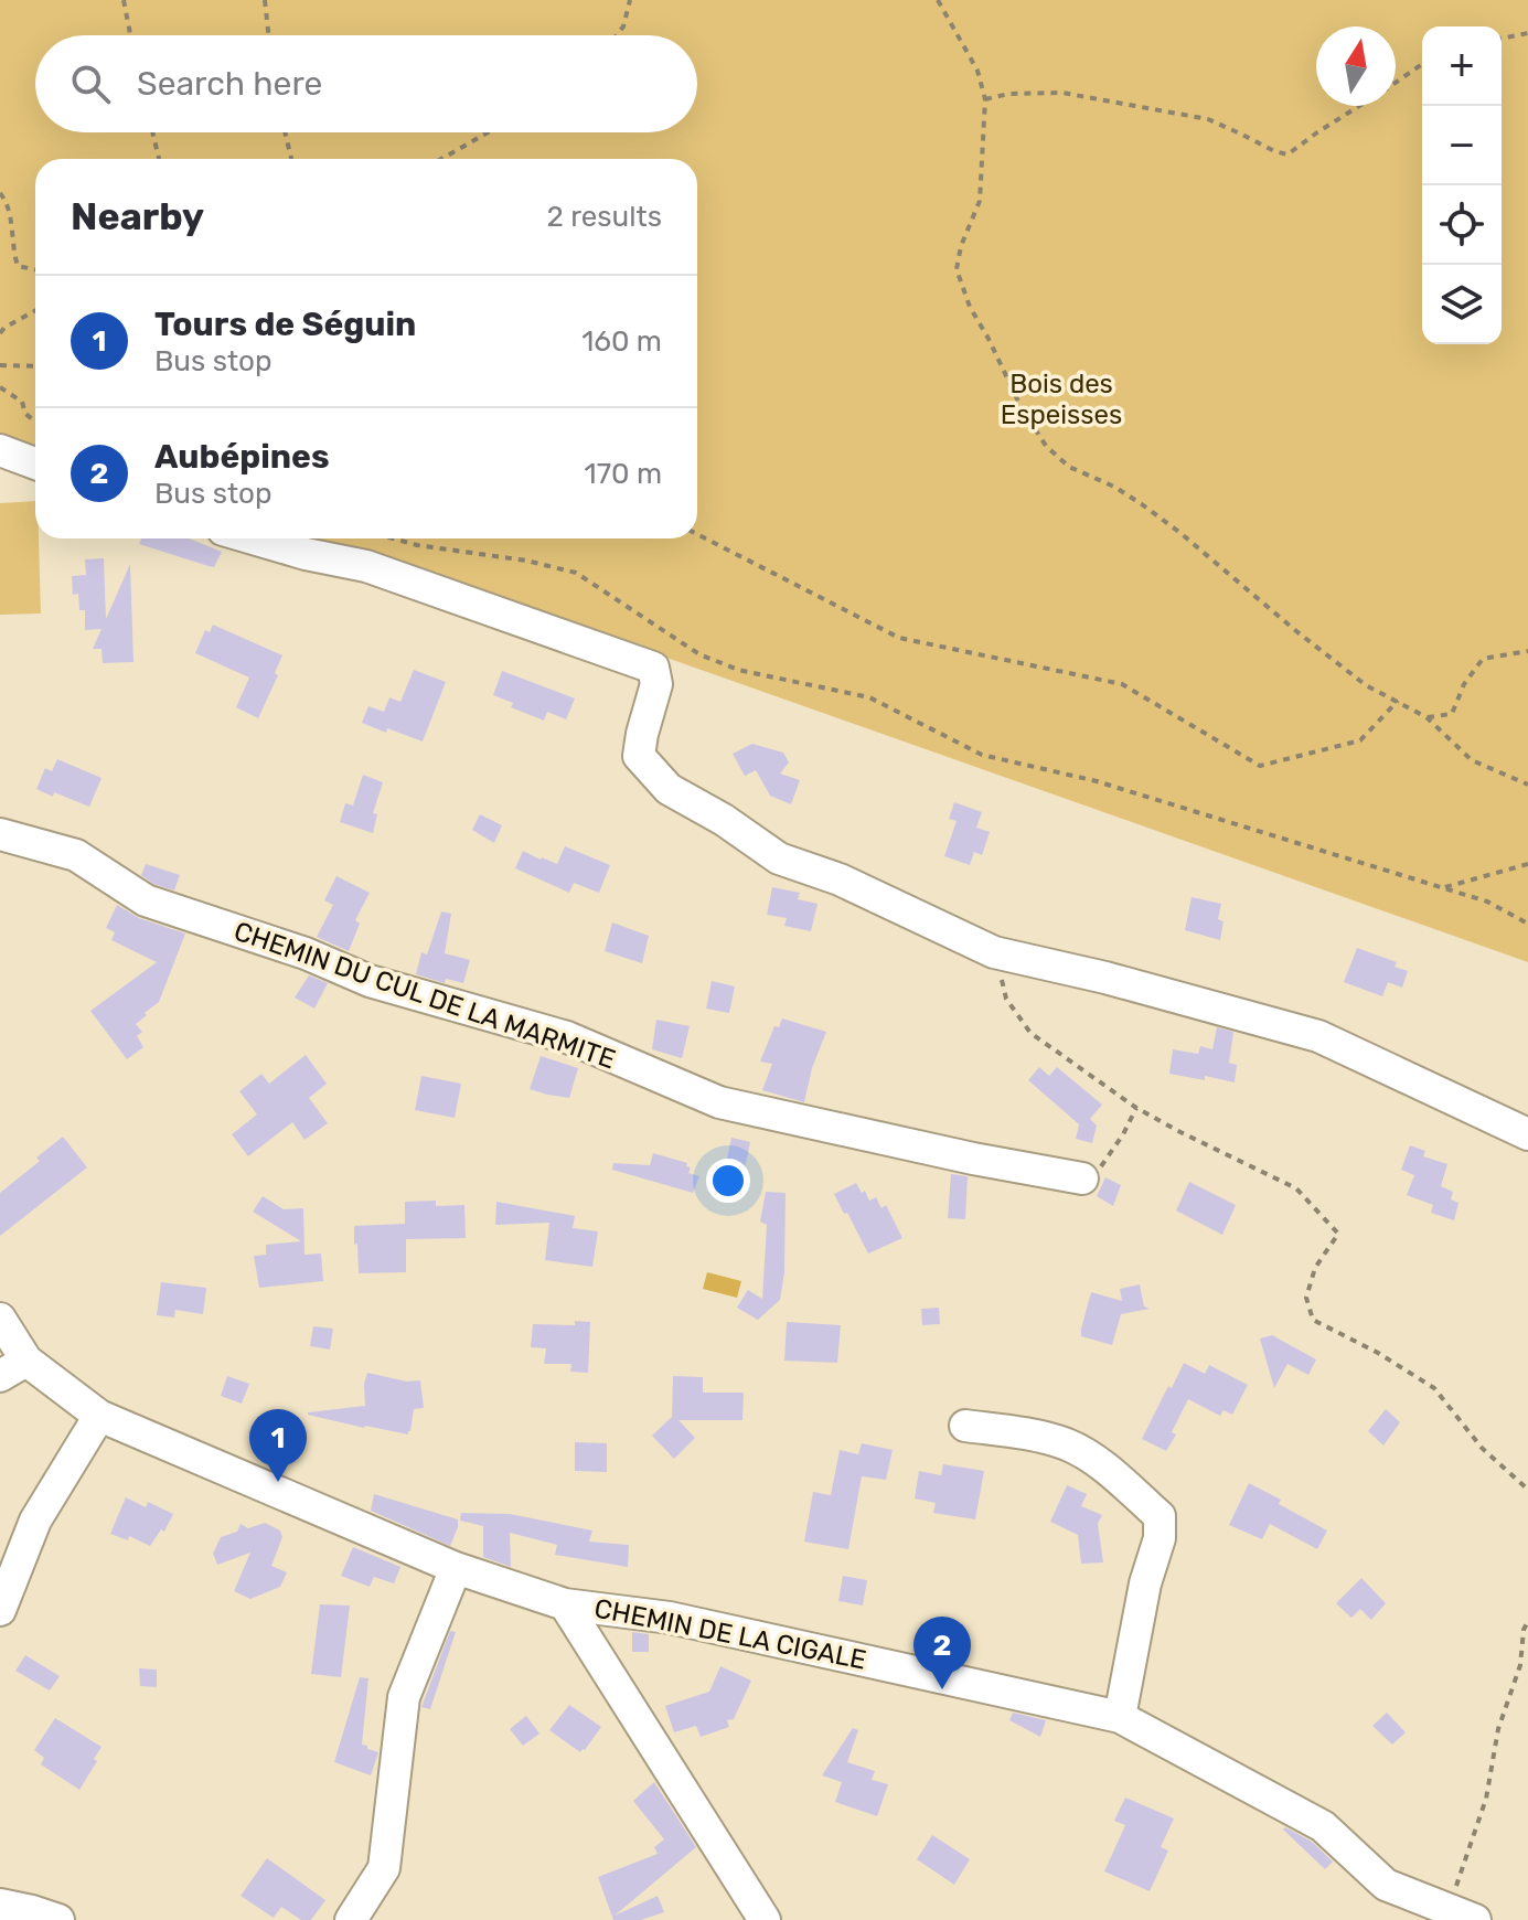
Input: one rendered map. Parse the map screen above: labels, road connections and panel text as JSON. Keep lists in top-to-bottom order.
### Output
{
  "streets": {
    "street": ["CHEMIN DU CUL DE LA MARMITE", "CHEMIN DE LA CIGALE"]
  },
  "parks": ["Bois des Espeisses"],
  "north": "top",
  "page": {
    "map_buttons": ["+", "−"],
    "search": "Search here",
    "heading": ["Nearby", "2 results"],
    "list": [
      {
        "mark": "1",
        "name": "Tours de Séguin",
        "note": "Bus stop",
        "value": "160 m"
      },
      {
        "mark": "2",
        "name": "Aubépines",
        "note": "Bus stop",
        "value": "170 m"
      }
    ],
    "pins": ["1", "2"]
  }
}
